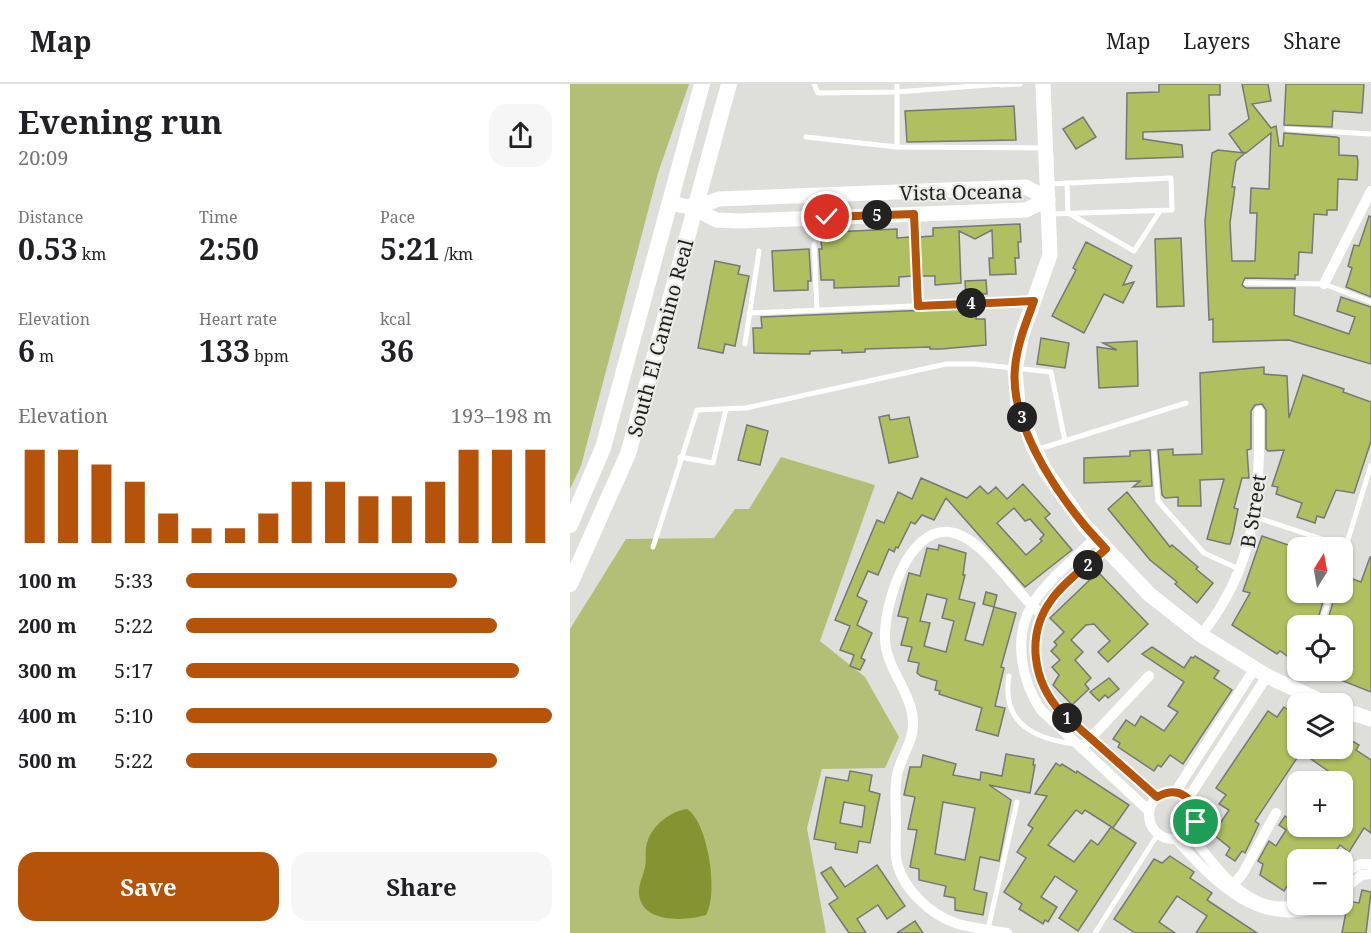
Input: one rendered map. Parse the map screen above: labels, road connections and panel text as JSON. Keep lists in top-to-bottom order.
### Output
{
  "streets": {
    "main road": ["South El Camino Real"],
    "street": ["Vista Oceana", "B Street"]
  },
  "crossings": [
    ["Vista Oceana", "South El Camino Real"]
  ],
  "north": "top",
  "page": {
    "header": "Map",
    "nav": ["Map", "Layers", "Share"],
    "heading": ["Evening run", "20:09"],
    "stats": [
      ["Distance", "0.53 km"],
      ["Time", "2:50"],
      ["Pace", "5:21 /km"],
      ["Elevation", "6 m"],
      ["Heart rate", "133 bpm"],
      ["kcal", "36"]
    ],
    "pins": [
      "5",
      "4",
      "3",
      "2",
      "1"
    ],
    "chart": ["Elevation", "193–198 m"],
    "map_buttons": ["+", "−"],
    "list": [
      {
        "name": "100 m",
        "note": "5:33"
      },
      {
        "name": "200 m",
        "note": "5:22"
      },
      {
        "name": "300 m",
        "note": "5:17"
      },
      {
        "name": "400 m",
        "note": "5:10"
      },
      {
        "name": "500 m",
        "note": "5:22"
      }
    ],
    "buttons": ["Save", "Share"]
  }
}
